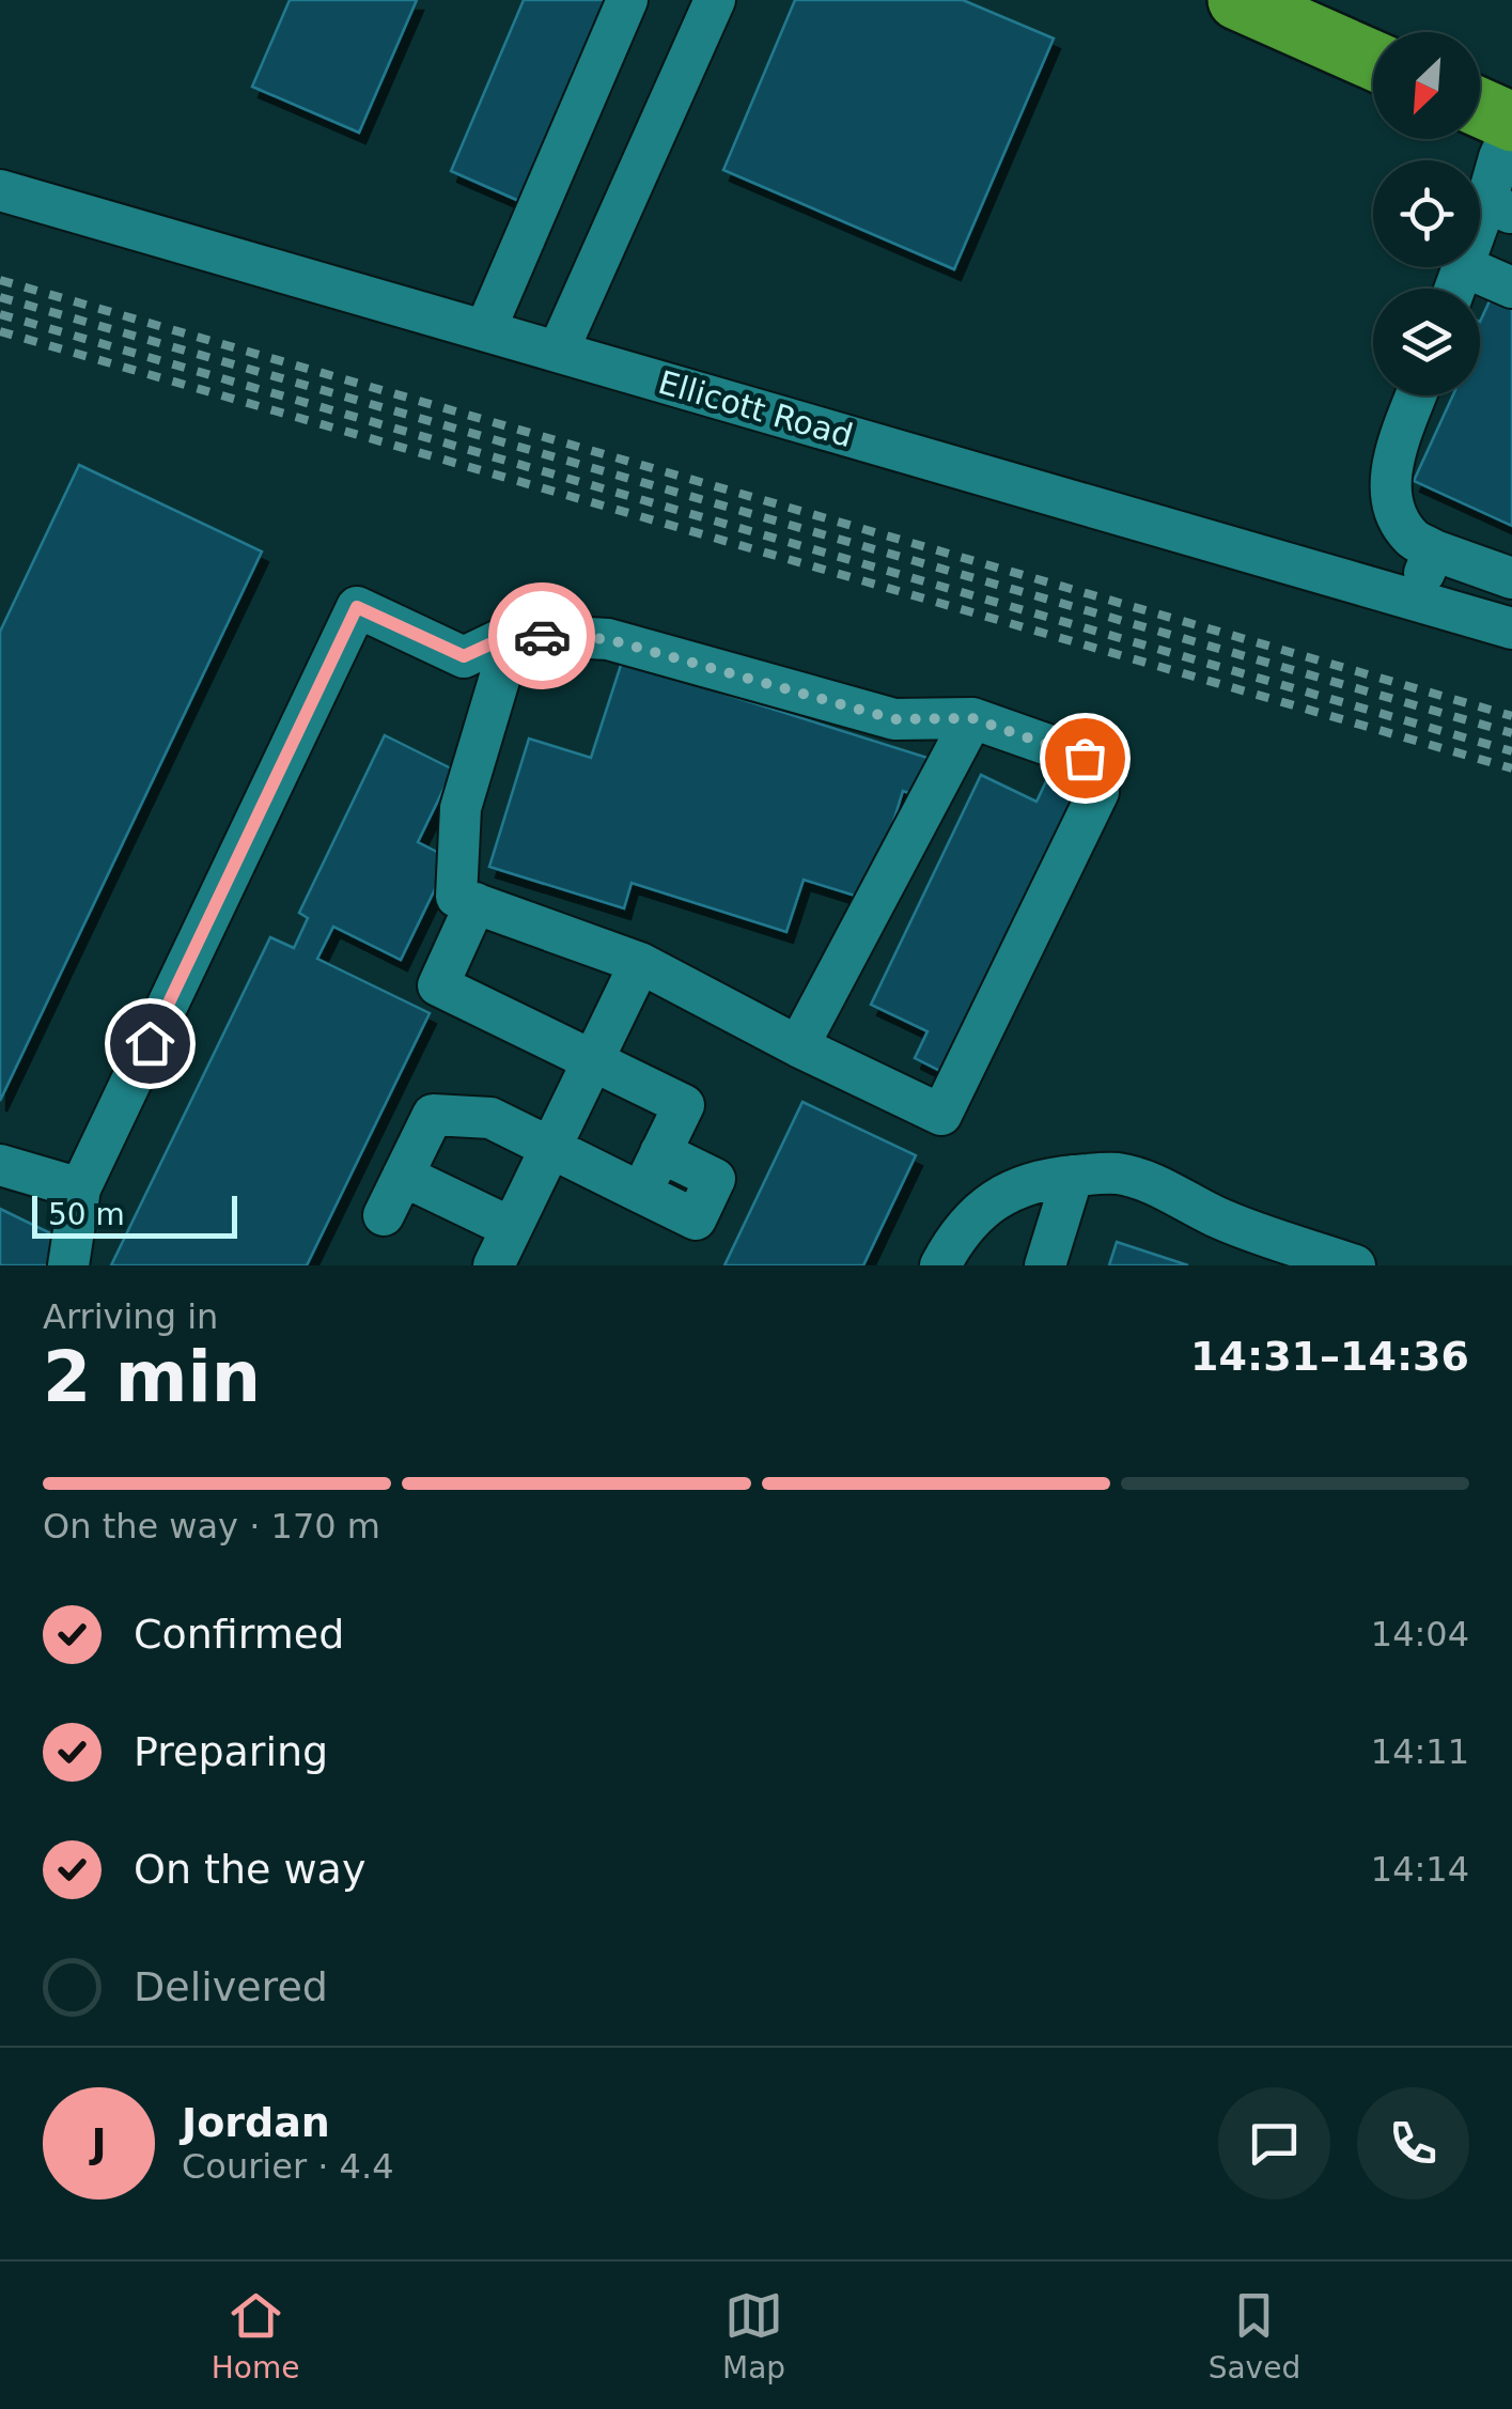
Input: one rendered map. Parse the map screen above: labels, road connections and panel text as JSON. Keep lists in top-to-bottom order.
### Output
{
  "streets": {
    "street": ["Ellicott Road"]
  },
  "scale_bar": "50 m",
  "north": "bottom left",
  "page": {
    "scale": "50 m",
    "heading": ["2 min", "Arriving in", "14:31–14:36"],
    "panel": ["Jordan", "Courier · 4.4"],
    "bar": "On the way · 170 m",
    "list": [
      ["Confirmed", "14:04"],
      ["Preparing", "14:11"],
      ["On the way", "14:14"],
      "Delivered"
    ],
    "round": "J",
    "tabs": ["Home", "Map", "Saved"]
  }
}
